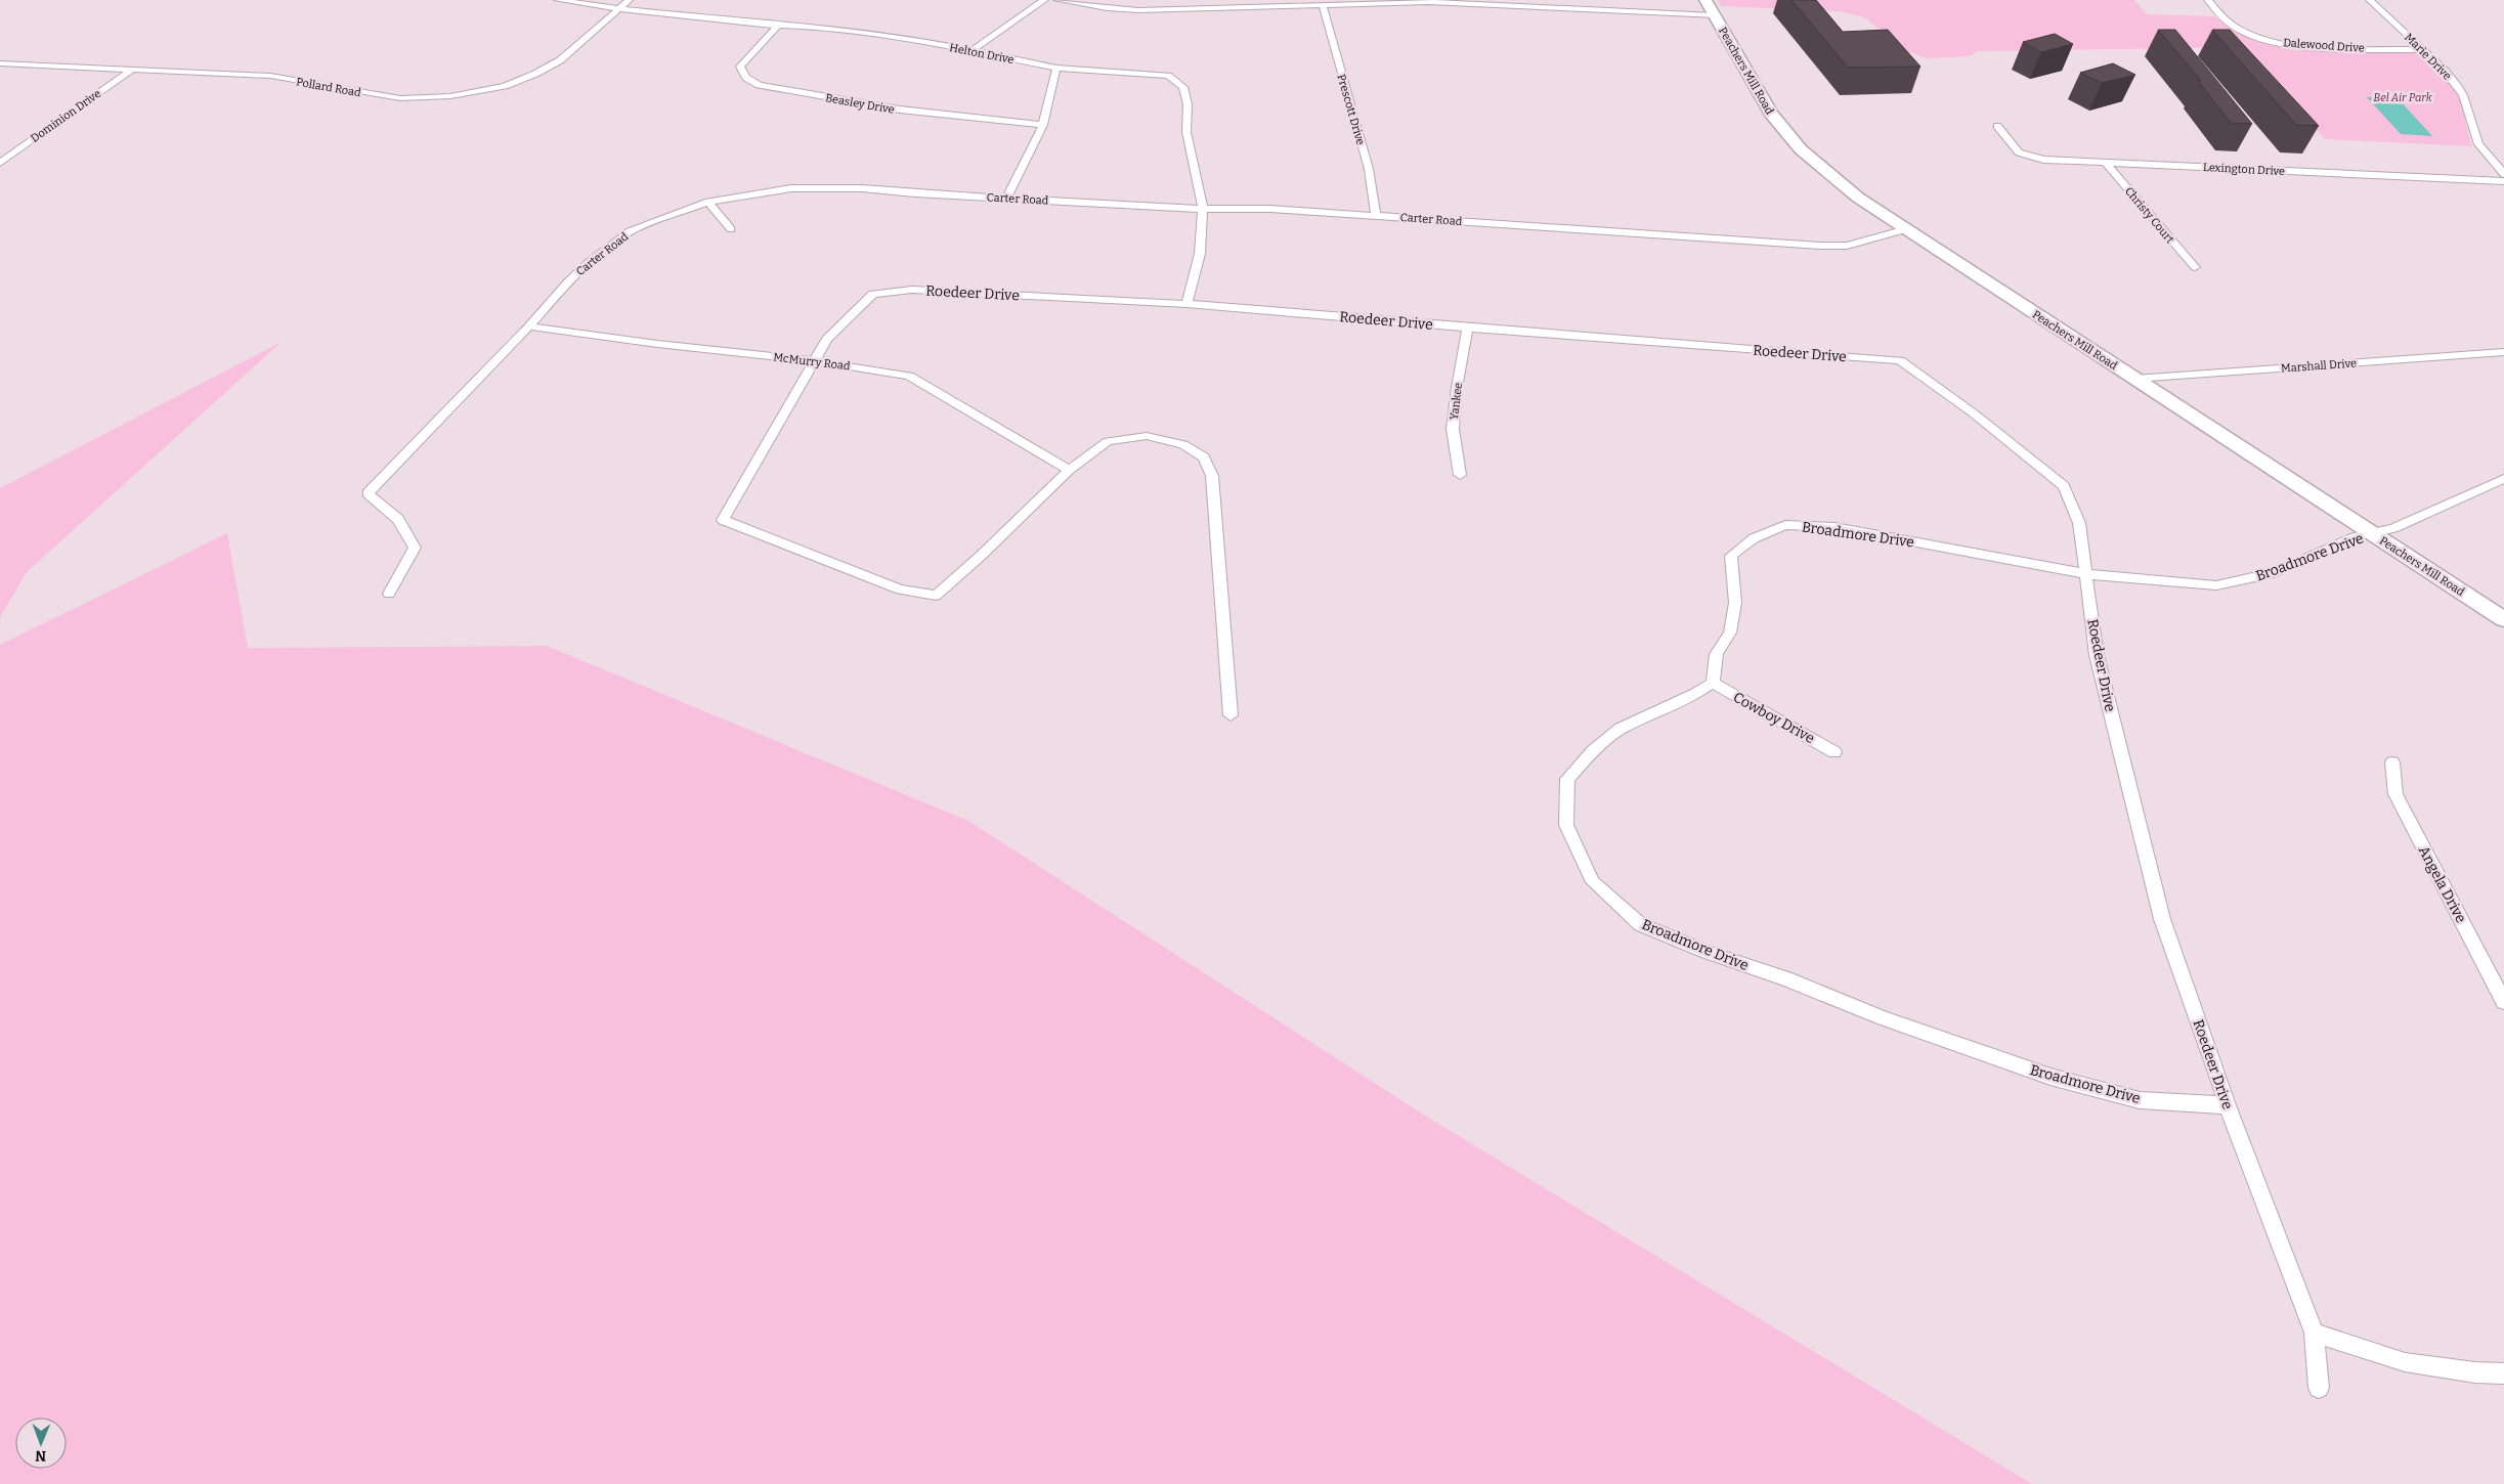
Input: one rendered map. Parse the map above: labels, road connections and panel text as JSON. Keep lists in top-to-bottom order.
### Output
{
  "streets": {
    "main road": ["Peachers Mill Road"],
    "street": [
      "Dalewood Drive",
      "Helton Drive",
      "Marie Drive",
      "Pollard Road",
      "Beasley Drive",
      "Prescott Drive",
      "Dominion Drive",
      "Lexington Drive",
      "Carter Road",
      "Christy Court",
      "Roedeer Drive",
      "McMurry Road",
      "Marshall Drive",
      "Yankee",
      "Broadmore Drive",
      "Cowboy Drive",
      "Angela Drive"
    ]
  },
  "crossings": [
    ["Dalewood Drive", "Marie Drive"],
    ["Helton Drive", "Pollard Road"],
    ["Helton Drive", "Beasley Drive"],
    ["Helton Drive", "Carter Road"],
    ["Helton Drive", "Roedeer Drive"],
    ["Peachers Mill Road", "Carter Road"],
    ["Peachers Mill Road", "Marshall Drive"],
    ["Peachers Mill Road", "Broadmore Drive"],
    ["Pollard Road", "Dominion Drive"],
    ["Prescott Drive", "Carter Road"],
    ["Lexington Drive", "Christy Court"],
    ["Carter Road", "McMurry Road"],
    ["Roedeer Drive", "McMurry Road"],
    ["Roedeer Drive", "Yankee"],
    ["Roedeer Drive", "Broadmore Drive"],
    ["Broadmore Drive", "Cowboy Drive"]
  ],
  "parks": ["Bel Air Park"],
  "north": "bottom"
}
